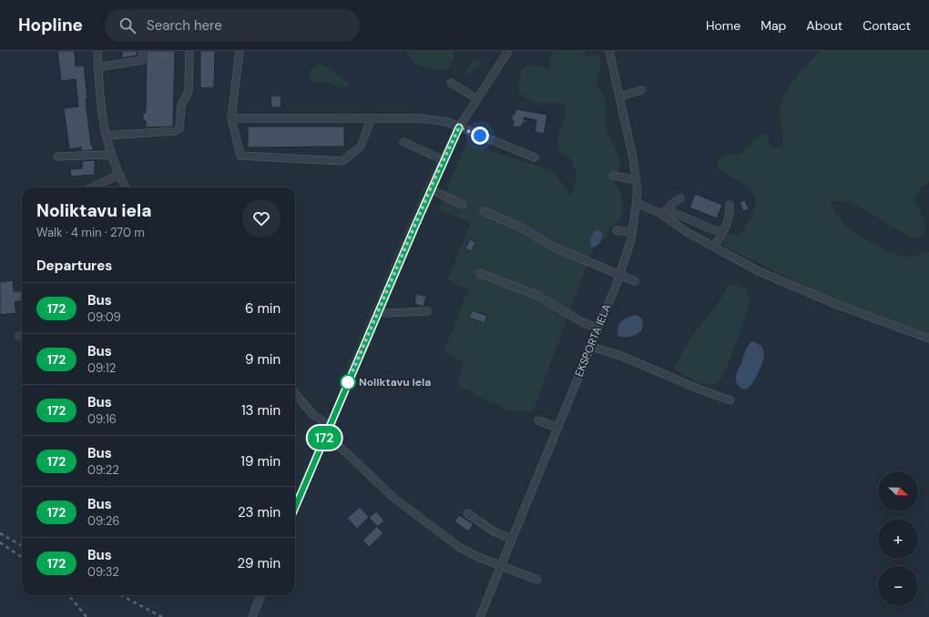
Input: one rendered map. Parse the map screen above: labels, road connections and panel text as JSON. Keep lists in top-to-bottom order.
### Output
{
  "streets": {
    "street": ["EKSPORTA IELA"]
  },
  "places": ["Noliktavu iela"],
  "lines": ["bus line 172"],
  "north": "right",
  "page": {
    "header": "Hopline",
    "search": "Search here",
    "nav": [
      "Home",
      "Map",
      "About",
      "Contact"
    ],
    "on_map": "172",
    "heading": [
      ["Noliktavu iela", "Walk · 4 min · 270 m"],
      "Departures"
    ],
    "list": [
      {
        "mark": "172",
        "name": "Bus",
        "note": "09:09",
        "value": "6 min"
      },
      {
        "mark": "172",
        "name": "Bus",
        "note": "09:12",
        "value": "9 min"
      },
      {
        "mark": "172",
        "name": "Bus",
        "note": "09:16",
        "value": "13 min"
      },
      {
        "mark": "172",
        "name": "Bus",
        "note": "09:22",
        "value": "19 min"
      },
      {
        "mark": "172",
        "name": "Bus",
        "note": "09:26",
        "value": "23 min"
      },
      {
        "mark": "172",
        "name": "Bus",
        "note": "09:32",
        "value": "29 min"
      }
    ],
    "map_buttons": ["+", "−"]
  }
}
